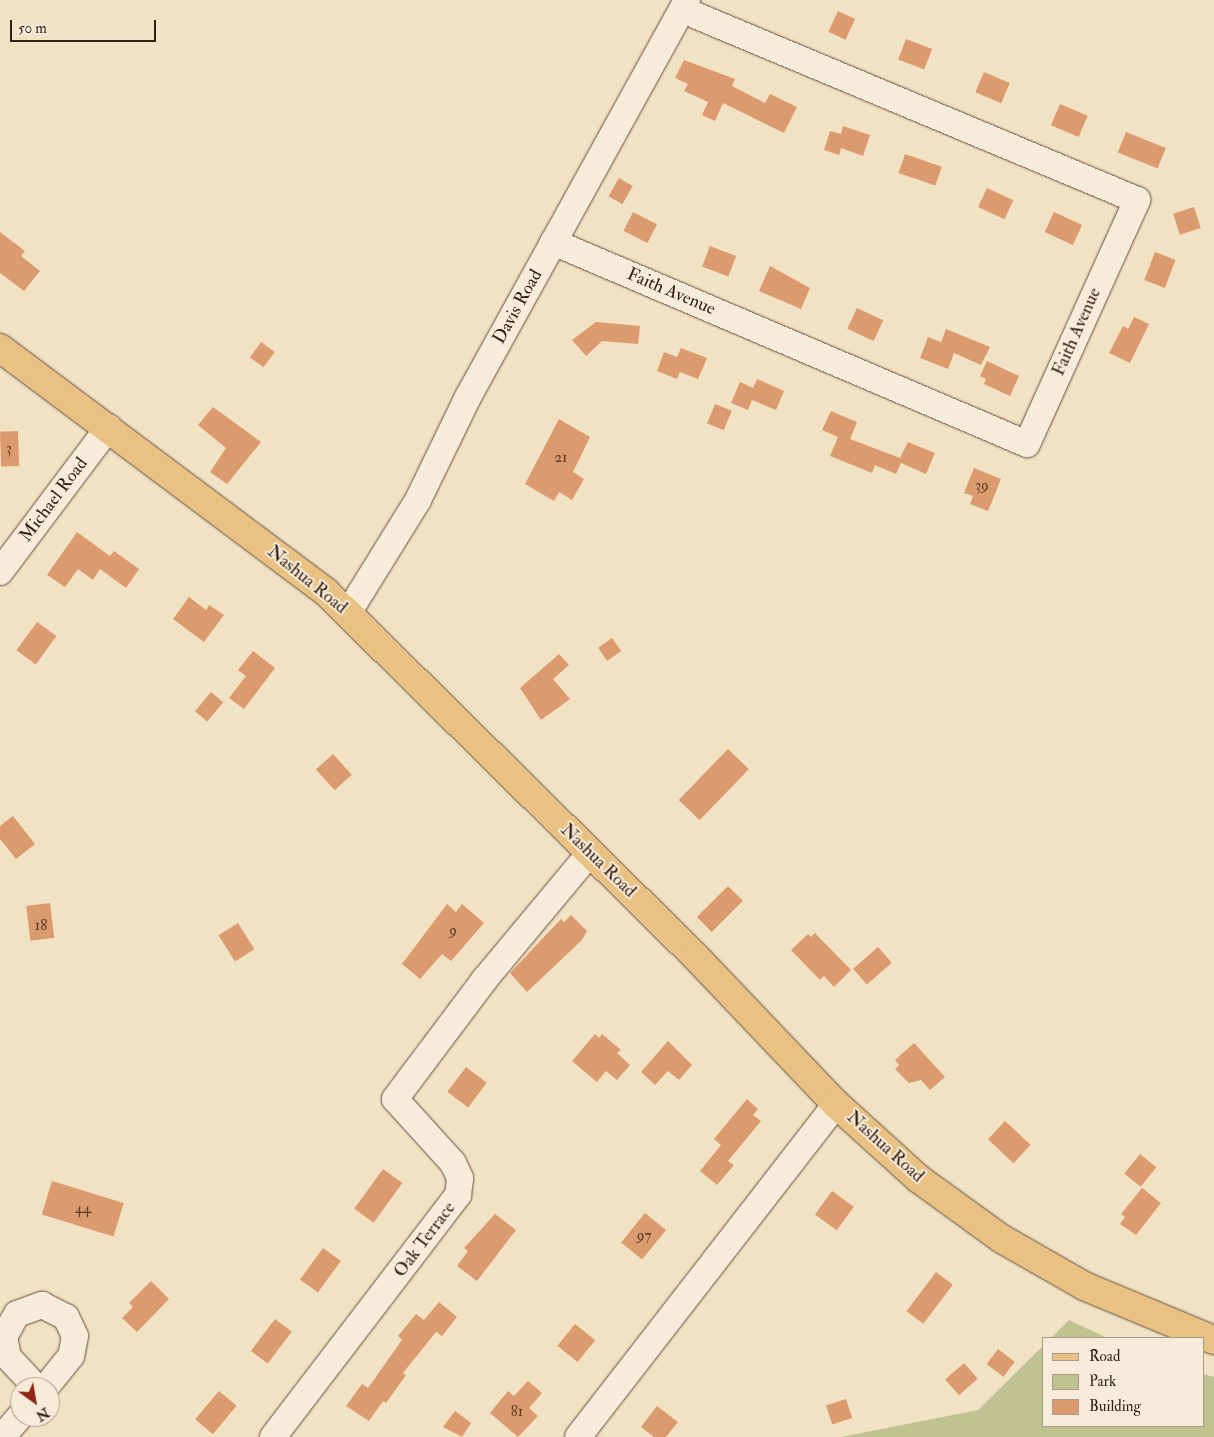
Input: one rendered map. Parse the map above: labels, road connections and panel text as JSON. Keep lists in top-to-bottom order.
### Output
{
  "streets": {
    "main road": ["Nashua Road"],
    "street": [
      "Faith Avenue",
      "Davis Road",
      "Michael Road",
      "Oak Terrace"
    ]
  },
  "crossings": [
    ["Faith Avenue", "Davis Road"],
    ["Davis Road", "Nashua Road"],
    ["Michael Road", "Nashua Road"],
    ["Nashua Road", "Oak Terrace"]
  ],
  "house_numbers": [
    "3",
    "21",
    "39",
    "18",
    "9",
    "44",
    "97",
    "81"
  ],
  "legend": ["Road", "Park", "Building"],
  "scale_bar": "50 m",
  "north": "bottom right"
}
